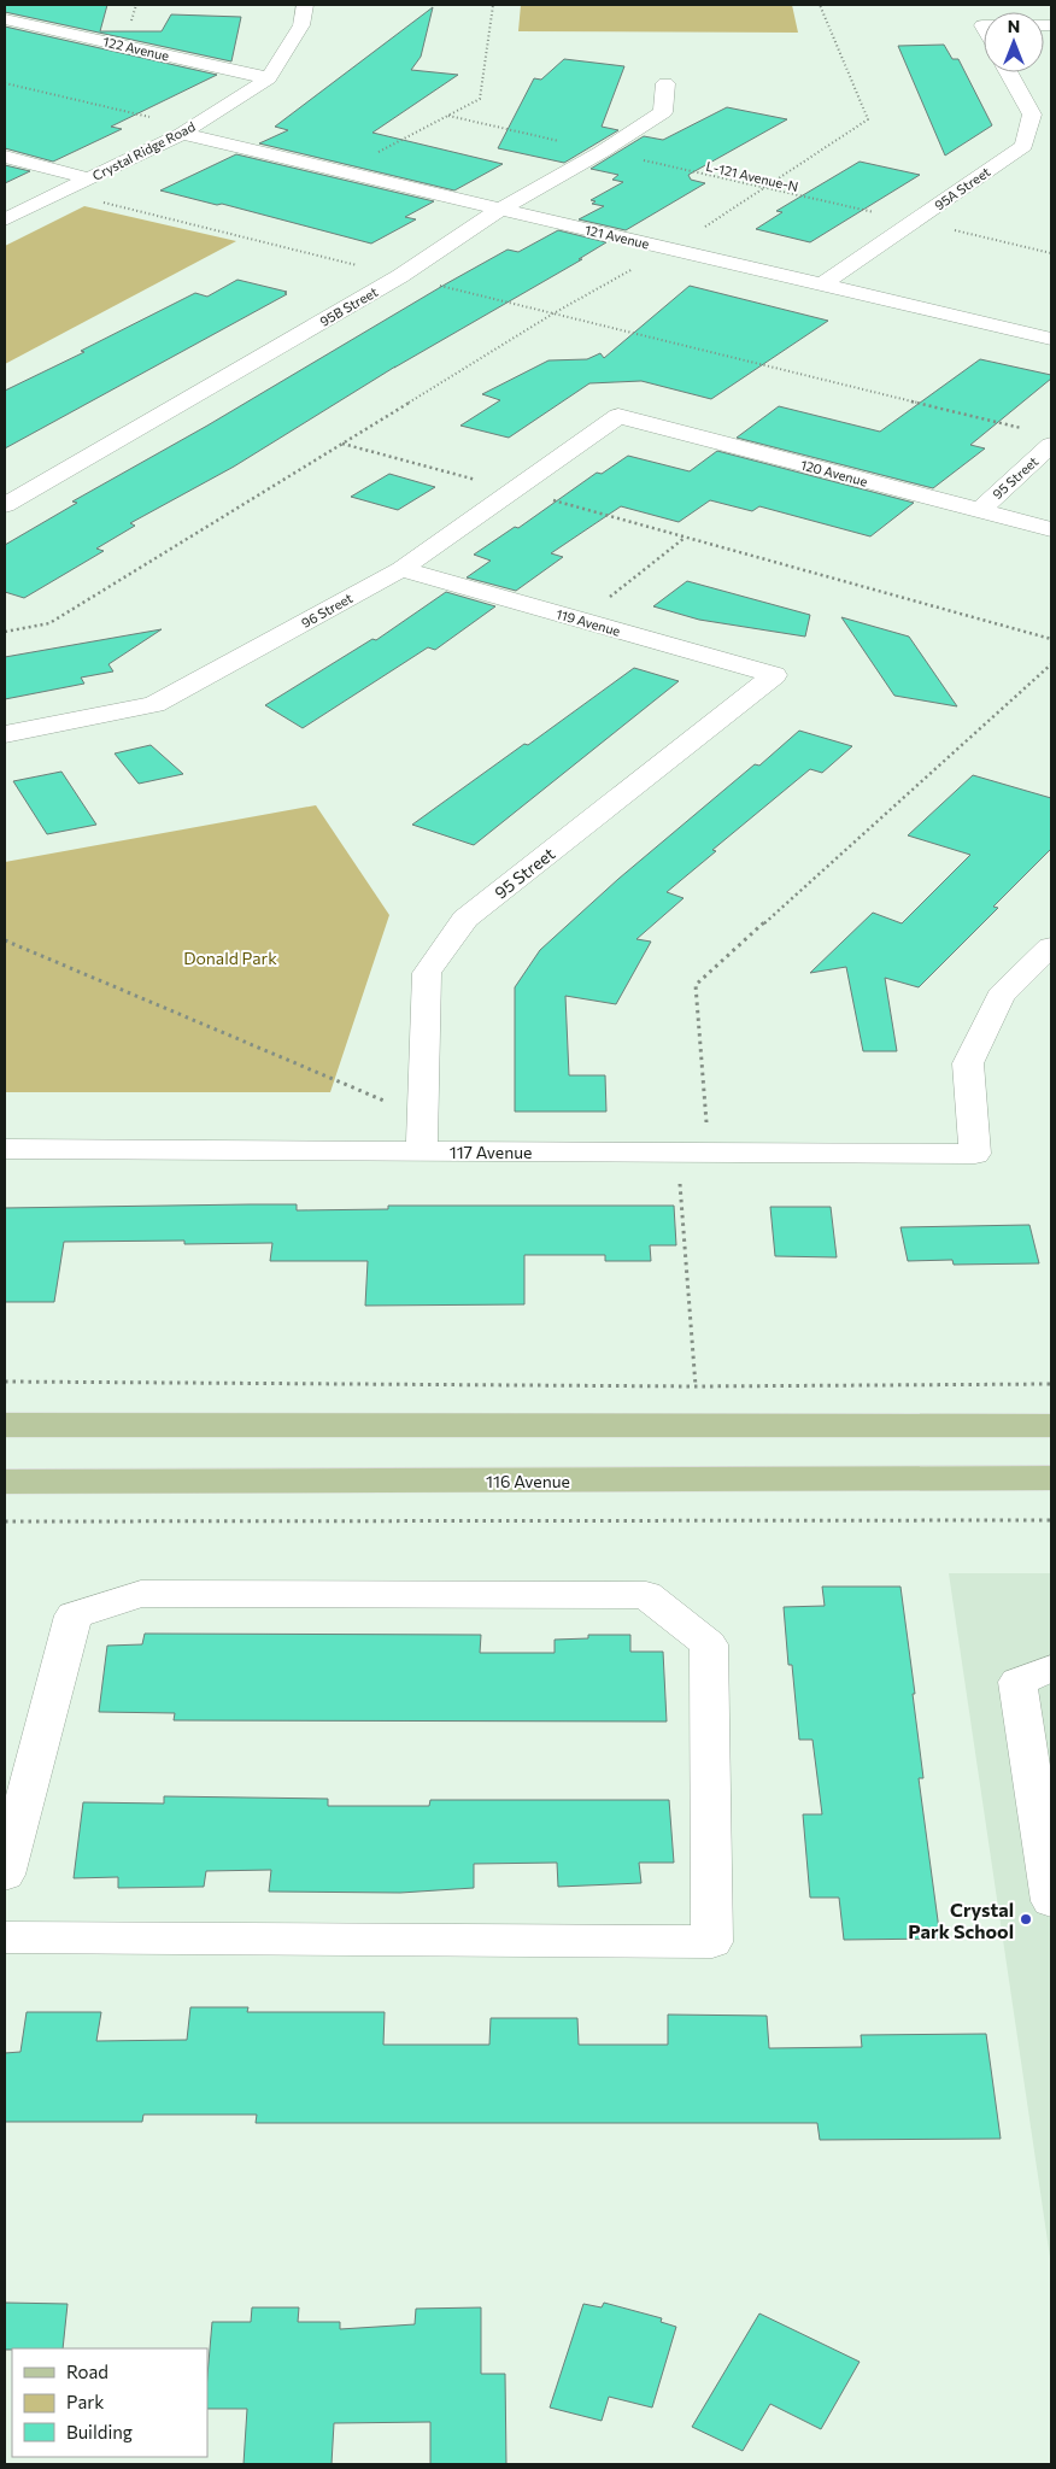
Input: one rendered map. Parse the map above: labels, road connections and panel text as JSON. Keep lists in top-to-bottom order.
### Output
{
  "streets": {
    "main road": ["116 Avenue"],
    "street": [
      "122 Avenue",
      "Crystal Ridge Road",
      "95A Street",
      "121 Avenue",
      "95B Street",
      "120 Avenue",
      "95 Street",
      "96 Street",
      "119 Avenue",
      "117 Avenue"
    ],
    "path": ["L-121 Avenue-N"]
  },
  "crossings": [
    ["122 Avenue", "Crystal Ridge Road"],
    ["Crystal Ridge Road", "121 Avenue"],
    ["L-121 Avenue-N", "95A Street"],
    ["L-121 Avenue-N", "95B Street"],
    ["95A Street", "121 Avenue"],
    ["121 Avenue", "95B Street"],
    ["120 Avenue", "95 Street"],
    ["120 Avenue", "96 Street"],
    ["95 Street", "119 Avenue"],
    ["95 Street", "117 Avenue"],
    ["96 Street", "119 Avenue"]
  ],
  "parks": ["Donald Park"],
  "places": ["Crystal Park School"],
  "legend": ["Road", "Park", "Building"],
  "north": "top"
}
